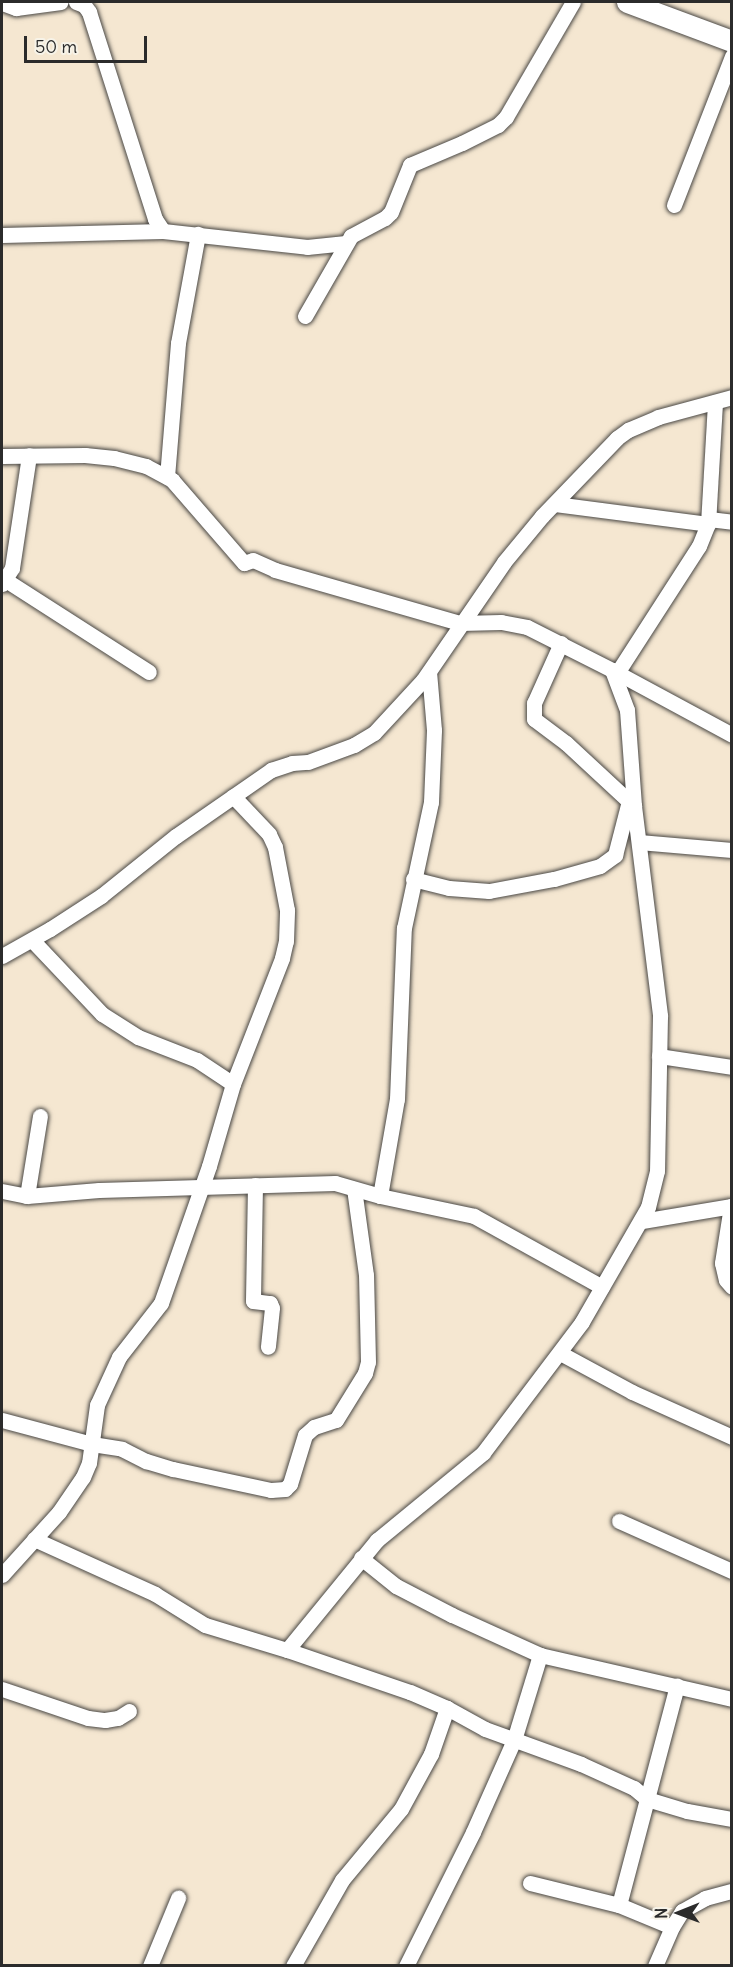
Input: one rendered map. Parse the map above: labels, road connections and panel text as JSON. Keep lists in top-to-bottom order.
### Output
{
  "scale_bar": "50 m",
  "north": "left"
}
